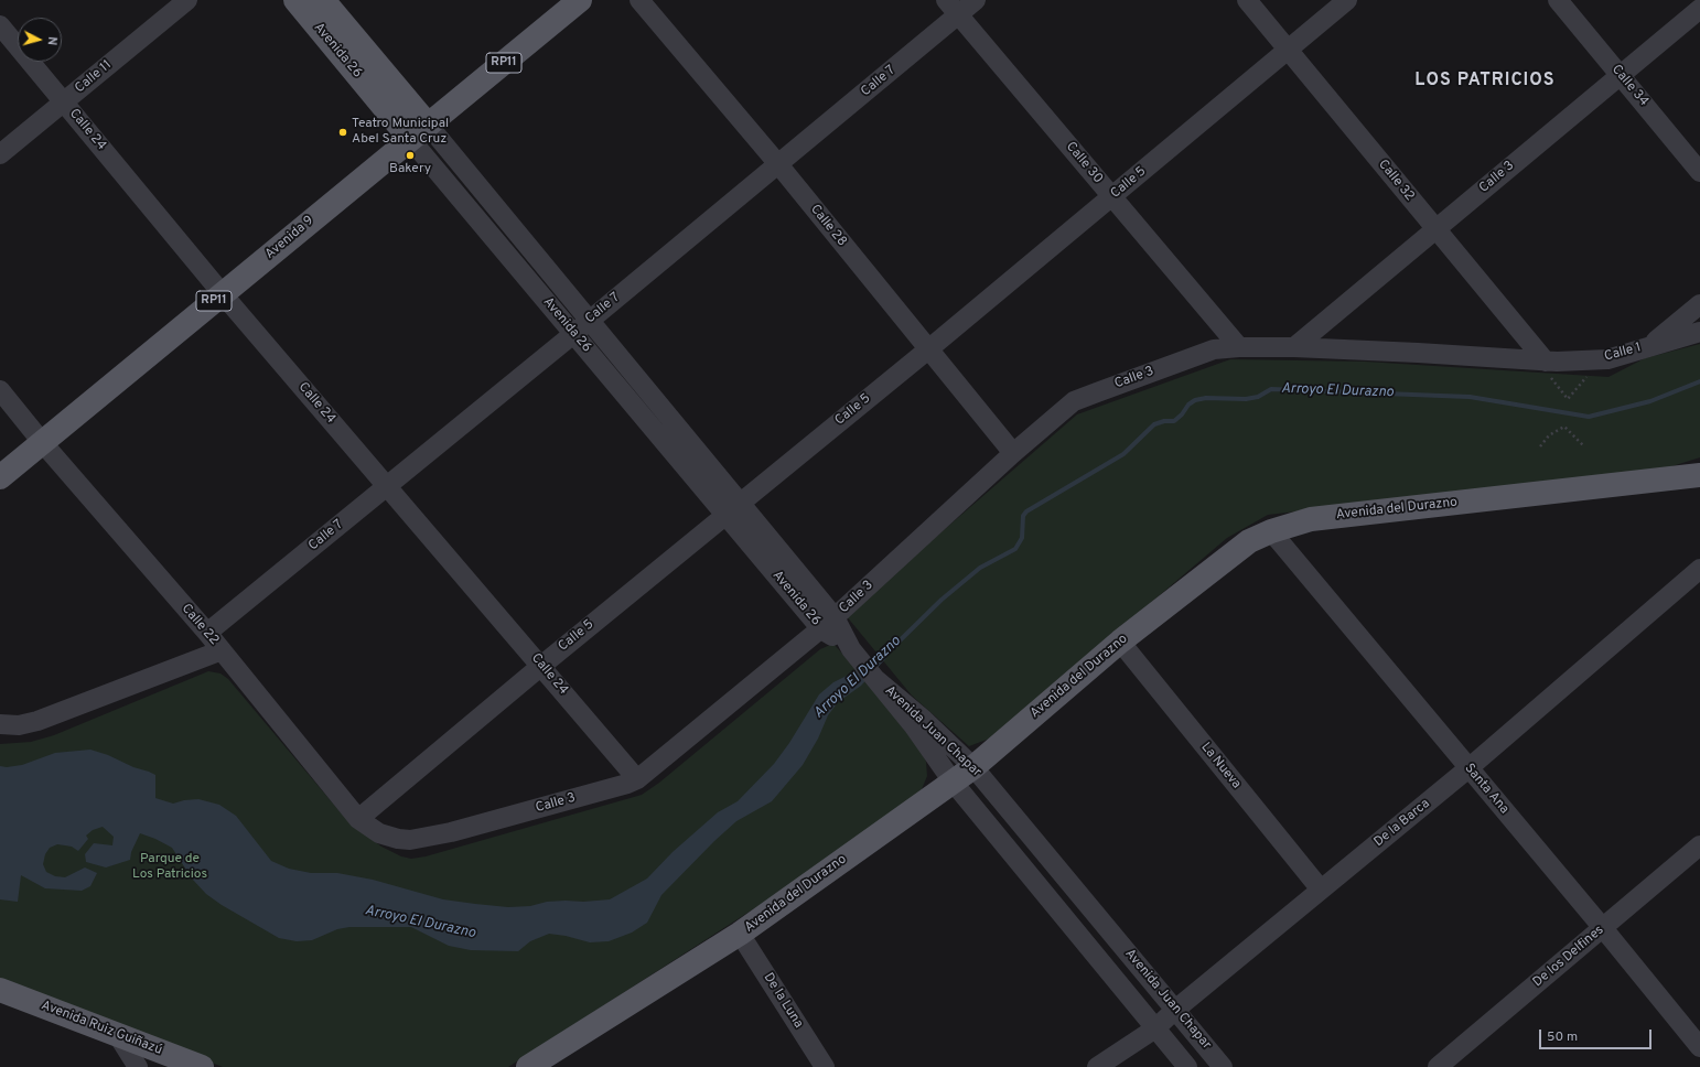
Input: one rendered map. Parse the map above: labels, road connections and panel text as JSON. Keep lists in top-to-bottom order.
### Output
{
  "streets": {
    "main road": [
      "Avenida 26",
      "RP11",
      "Avenida 9",
      "Avenida del Durazno",
      "Avenida Ruiz Guiñazú"
    ],
    "street": [
      "Calle 11",
      "Calle 7",
      "Calle 34",
      "Calle 24",
      "Calle 30",
      "Calle 3",
      "Calle 32",
      "Calle 5",
      "Calle 28",
      "Calle 1",
      "Calle 22",
      "Avenida Juan Chapar",
      "La Nueva",
      "Santa Ana",
      "De la Barca",
      "De los Delfines",
      "De la Luna"
    ]
  },
  "crossings": [
    ["Avenida 26", "Calle 7"],
    ["Avenida 26", "Calle 3"],
    ["Avenida 26", "Calle 5"],
    ["Avenida 26", "Avenida 9"],
    ["Avenida 26", "Avenida Juan Chapar"],
    ["Calle 11", "Calle 24"],
    ["Calle 7", "Calle 24"],
    ["Calle 7", "Calle 30"],
    ["Calle 7", "Calle 28"],
    ["Calle 7", "Calle 22"],
    ["Calle 34", "Calle 3"],
    ["Calle 24", "Calle 3"],
    ["Calle 24", "Calle 5"],
    ["Calle 24", "Avenida 9"],
    ["Calle 30", "Calle 3"],
    ["Calle 30", "Calle 5"],
    ["Calle 3", "Calle 32"],
    ["Calle 3", "Calle 28"],
    ["Calle 3", "Calle 1"],
    ["Calle 3", "Calle 22"],
    ["Calle 32", "Calle 5"],
    ["Calle 32", "Calle 1"],
    ["Calle 5", "Calle 28"],
    ["Calle 5", "Calle 22"],
    ["Avenida 9", "Calle 22"],
    ["Avenida del Durazno", "Avenida Juan Chapar"],
    ["Avenida del Durazno", "La Nueva"],
    ["Avenida del Durazno", "Santa Ana"],
    ["Avenida del Durazno", "De la Luna"],
    ["Avenida Juan Chapar", "De la Barca"],
    ["La Nueva", "De la Barca"],
    ["Santa Ana", "De la Barca"],
    ["Santa Ana", "De los Delfines"]
  ],
  "districts": ["LOS PATRICIOS"],
  "water": ["Arroyo El Durazno"],
  "parks": ["Parque de Los Patricios"],
  "places": ["Teatro Municipal Abel Santa Cruz", "Bakery"],
  "scale_bar": "50 m",
  "north": "right"
}
